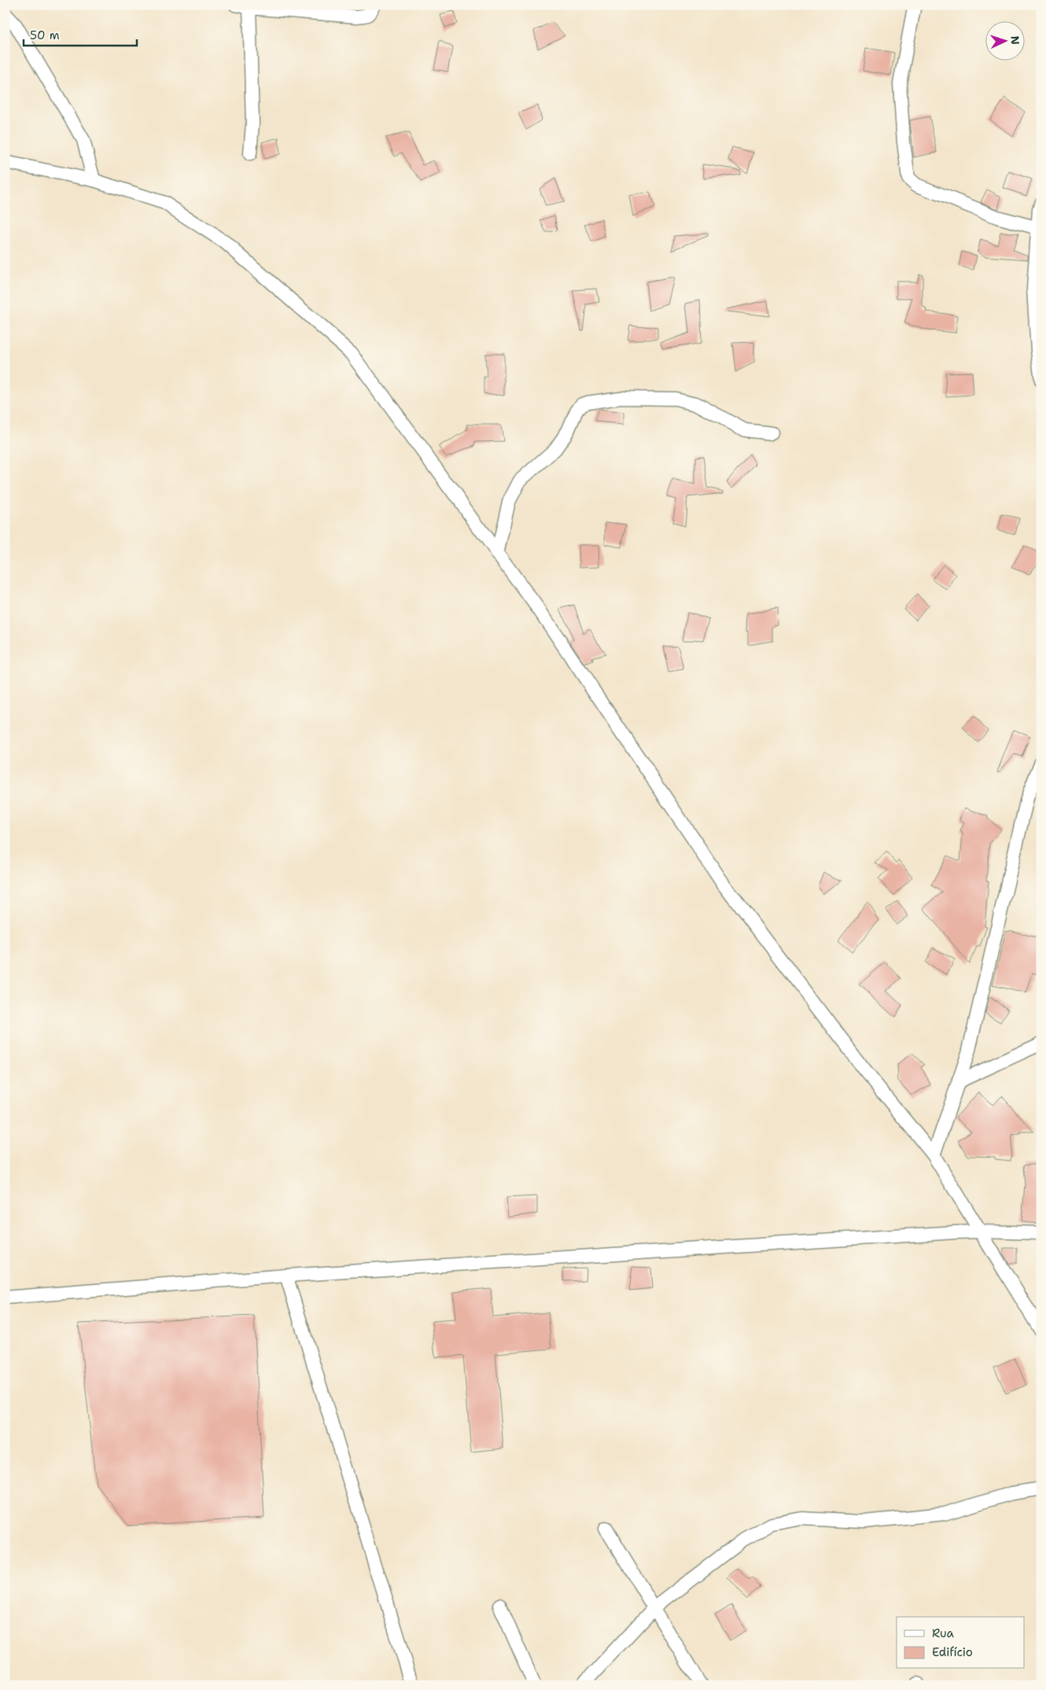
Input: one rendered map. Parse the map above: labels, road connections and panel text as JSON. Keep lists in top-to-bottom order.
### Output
{
  "legend": ["Rua", "Edifício"],
  "scale_bar": "50 m",
  "north": "right"
}
